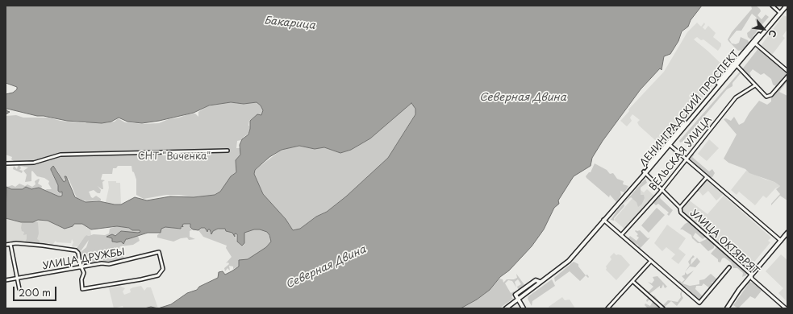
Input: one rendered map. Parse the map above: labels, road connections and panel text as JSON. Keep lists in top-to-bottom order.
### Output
{
  "streets": {
    "main road": ["ЛЕНИНГРАДСКИЙ ПРОСПЕКТ"],
    "street": ["ВЕЛЬСКАЯ УЛИЦА", "УЛИЦА ОКТЯБРЯТ", "УЛИЦА ДРУЖБЫ"]
  },
  "crossings": [
    ["ЛЕНИНГРАДСКИЙ ПРОСПЕКТ", "УЛИЦА ОКТЯБРЯТ"],
    ["ВЕЛЬСКАЯ УЛИЦА", "УЛИЦА ОКТЯБРЯТ"]
  ],
  "water": ["Бакарица", "Северная Двина"],
  "parks": ["СНТ \"Виченка\""],
  "scale_bar": "200 m",
  "north": "bottom right"
}
